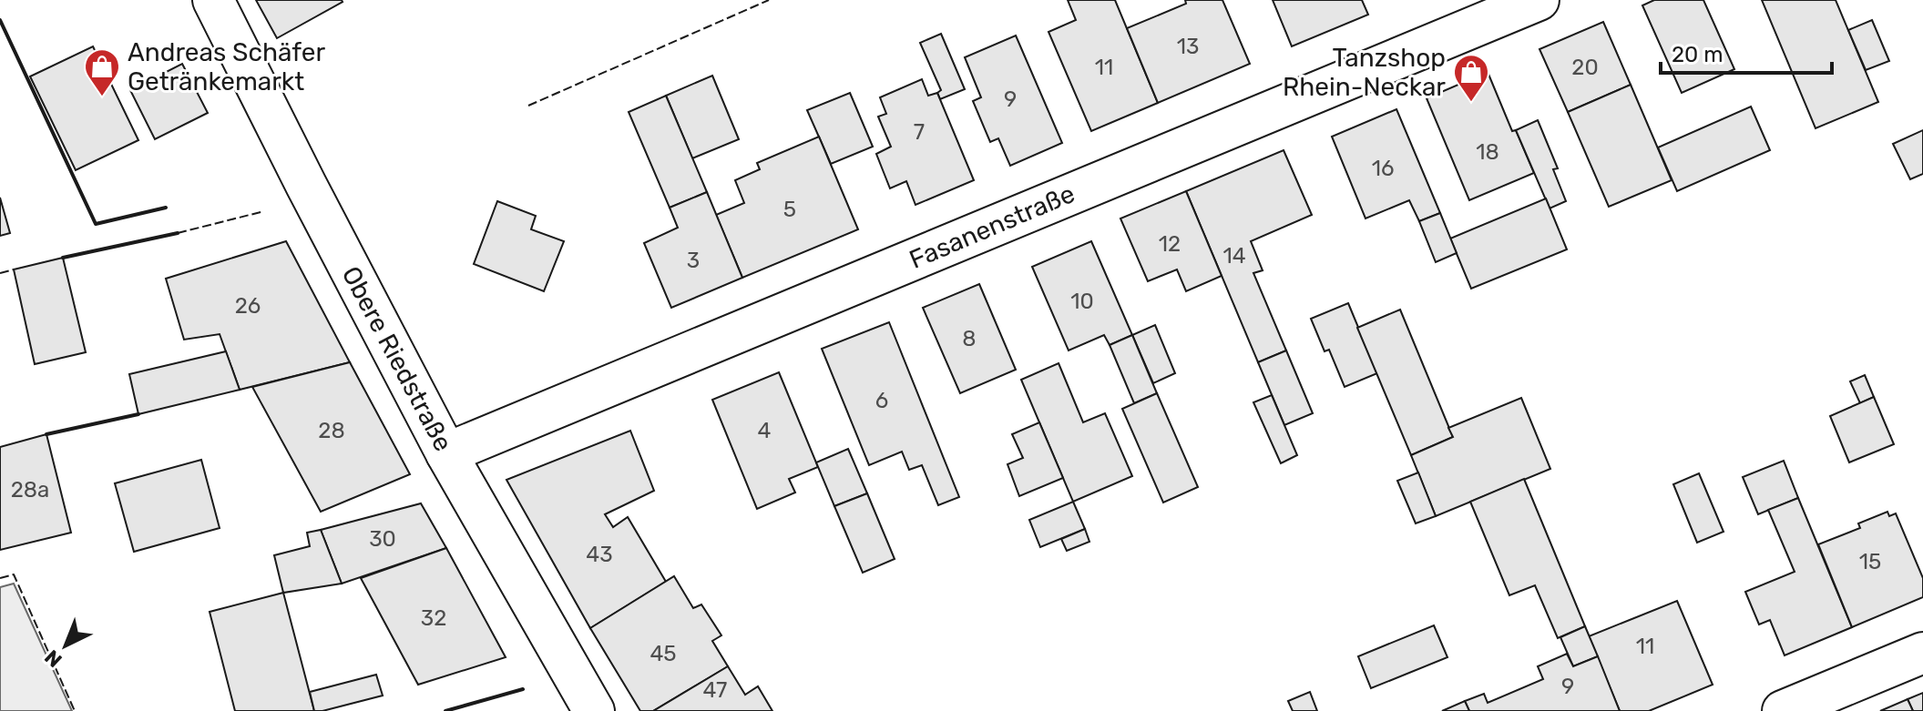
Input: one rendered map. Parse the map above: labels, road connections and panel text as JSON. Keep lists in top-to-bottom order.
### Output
{
  "streets": {
    "street": ["Fasanenstraße", "Obere Riedstraße"]
  },
  "crossings": [
    ["Fasanenstraße", "Obere Riedstraße"]
  ],
  "places": {
    "shop": ["Andreas Schäfer Getränkemarkt", "Tanzshop Rhein-Neckar"]
  },
  "house_numbers": [
    "13",
    "11",
    "20",
    "9",
    "7",
    "18",
    "16",
    "5",
    "12",
    "14",
    "3",
    "10",
    "26",
    "8",
    "6",
    "28",
    "4",
    "28a",
    "30",
    "43",
    "15",
    "32",
    "11",
    "45",
    "9",
    "47"
  ],
  "scale_bar": "20 m",
  "north": "bottom left"
}
